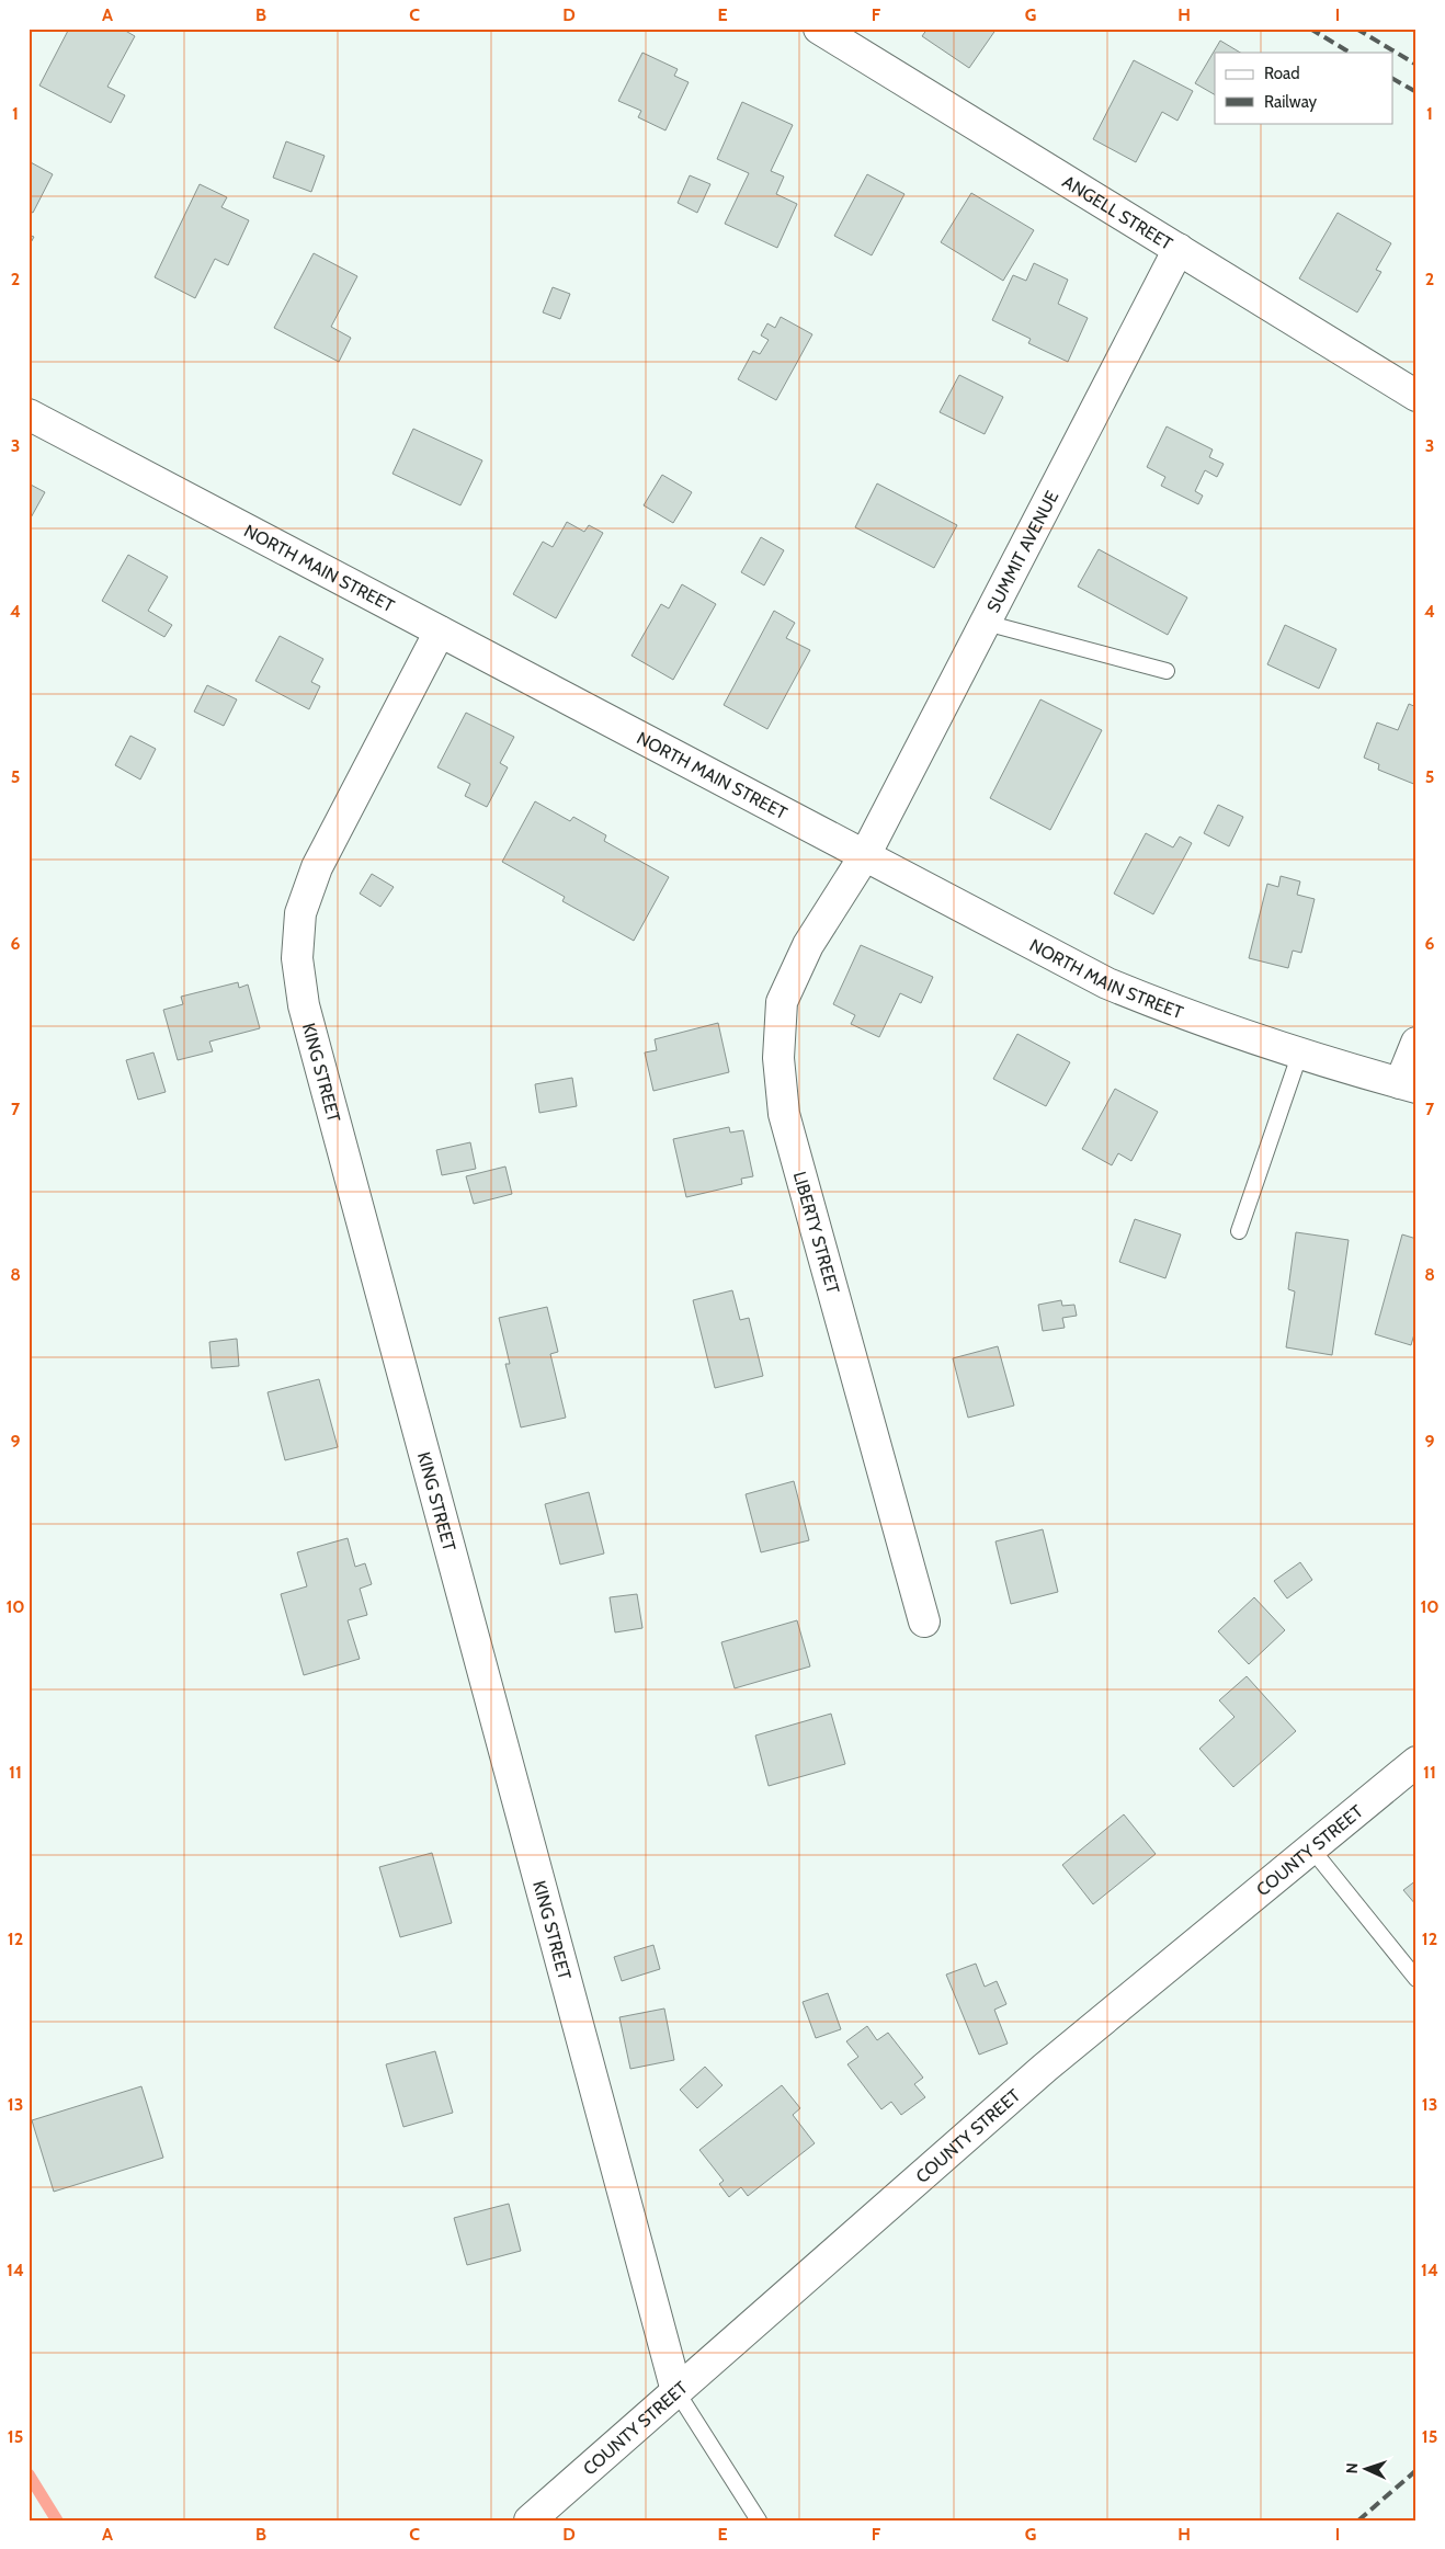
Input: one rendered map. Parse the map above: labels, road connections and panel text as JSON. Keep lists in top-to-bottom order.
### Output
{
  "streets": {
    "street": [
      "ANGELL STREET",
      "SUMMIT AVENUE",
      "NORTH MAIN STREET",
      "KING STREET",
      "LIBERTY STREET",
      "COUNTY STREET"
    ]
  },
  "crossings": [
    ["ANGELL STREET", "SUMMIT AVENUE"],
    ["SUMMIT AVENUE", "NORTH MAIN STREET"],
    ["SUMMIT AVENUE", "LIBERTY STREET"],
    ["NORTH MAIN STREET", "KING STREET"],
    ["NORTH MAIN STREET", "LIBERTY STREET"],
    ["KING STREET", "COUNTY STREET"]
  ],
  "legend": ["Road", "Railway"],
  "north": "left",
  "grid": {
    "columns": [
      "A",
      "B",
      "C",
      "D",
      "E",
      "F",
      "G",
      "H",
      "I"
    ],
    "rows": [
      "1",
      "2",
      "3",
      "4",
      "5",
      "6",
      "7",
      "8",
      "9",
      "10",
      "11",
      "12",
      "13",
      "14",
      "15"
    ]
  }
}
